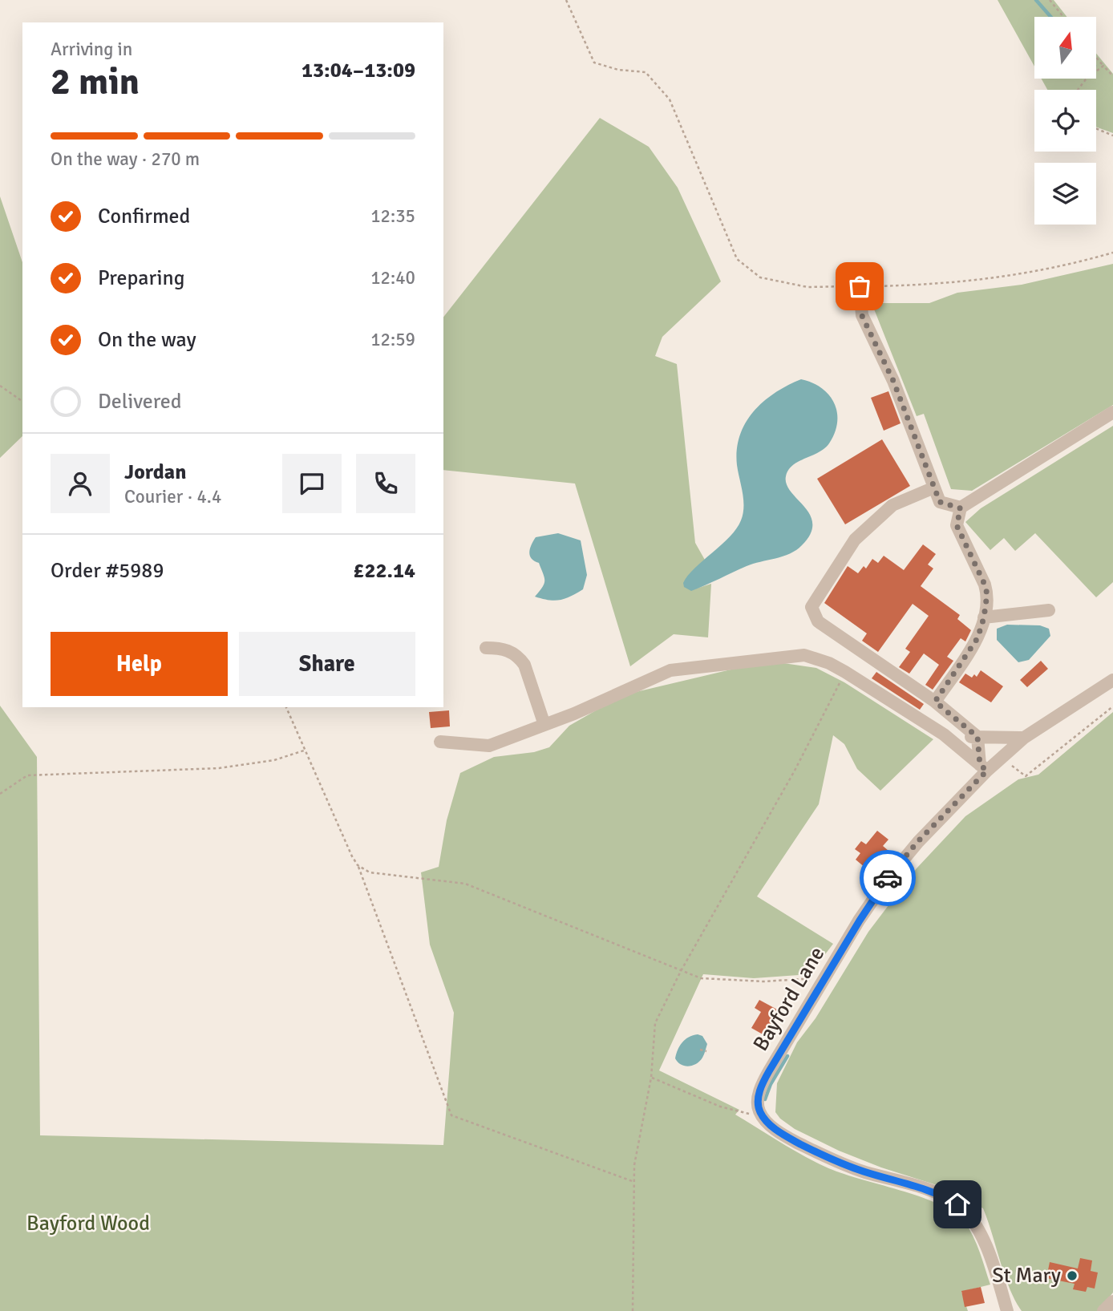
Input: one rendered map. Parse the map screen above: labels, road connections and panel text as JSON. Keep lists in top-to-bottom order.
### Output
{
  "streets": {
    "street": ["Bayford Lane"]
  },
  "parks": ["Bayford Wood"],
  "places": ["St Mary"],
  "north": "top",
  "page": {
    "heading": ["2 min", "Arriving in", "13:04–13:09"],
    "panel": [
      "Jordan",
      "Courier · 4.4",
      "Order #5989",
      "£22.14"
    ],
    "bar": "On the way · 270 m",
    "list": [
      ["Confirmed", "12:35"],
      ["Preparing", "12:40"],
      ["On the way", "12:59"],
      "Delivered"
    ],
    "buttons": ["Help", "Share"]
  }
}
